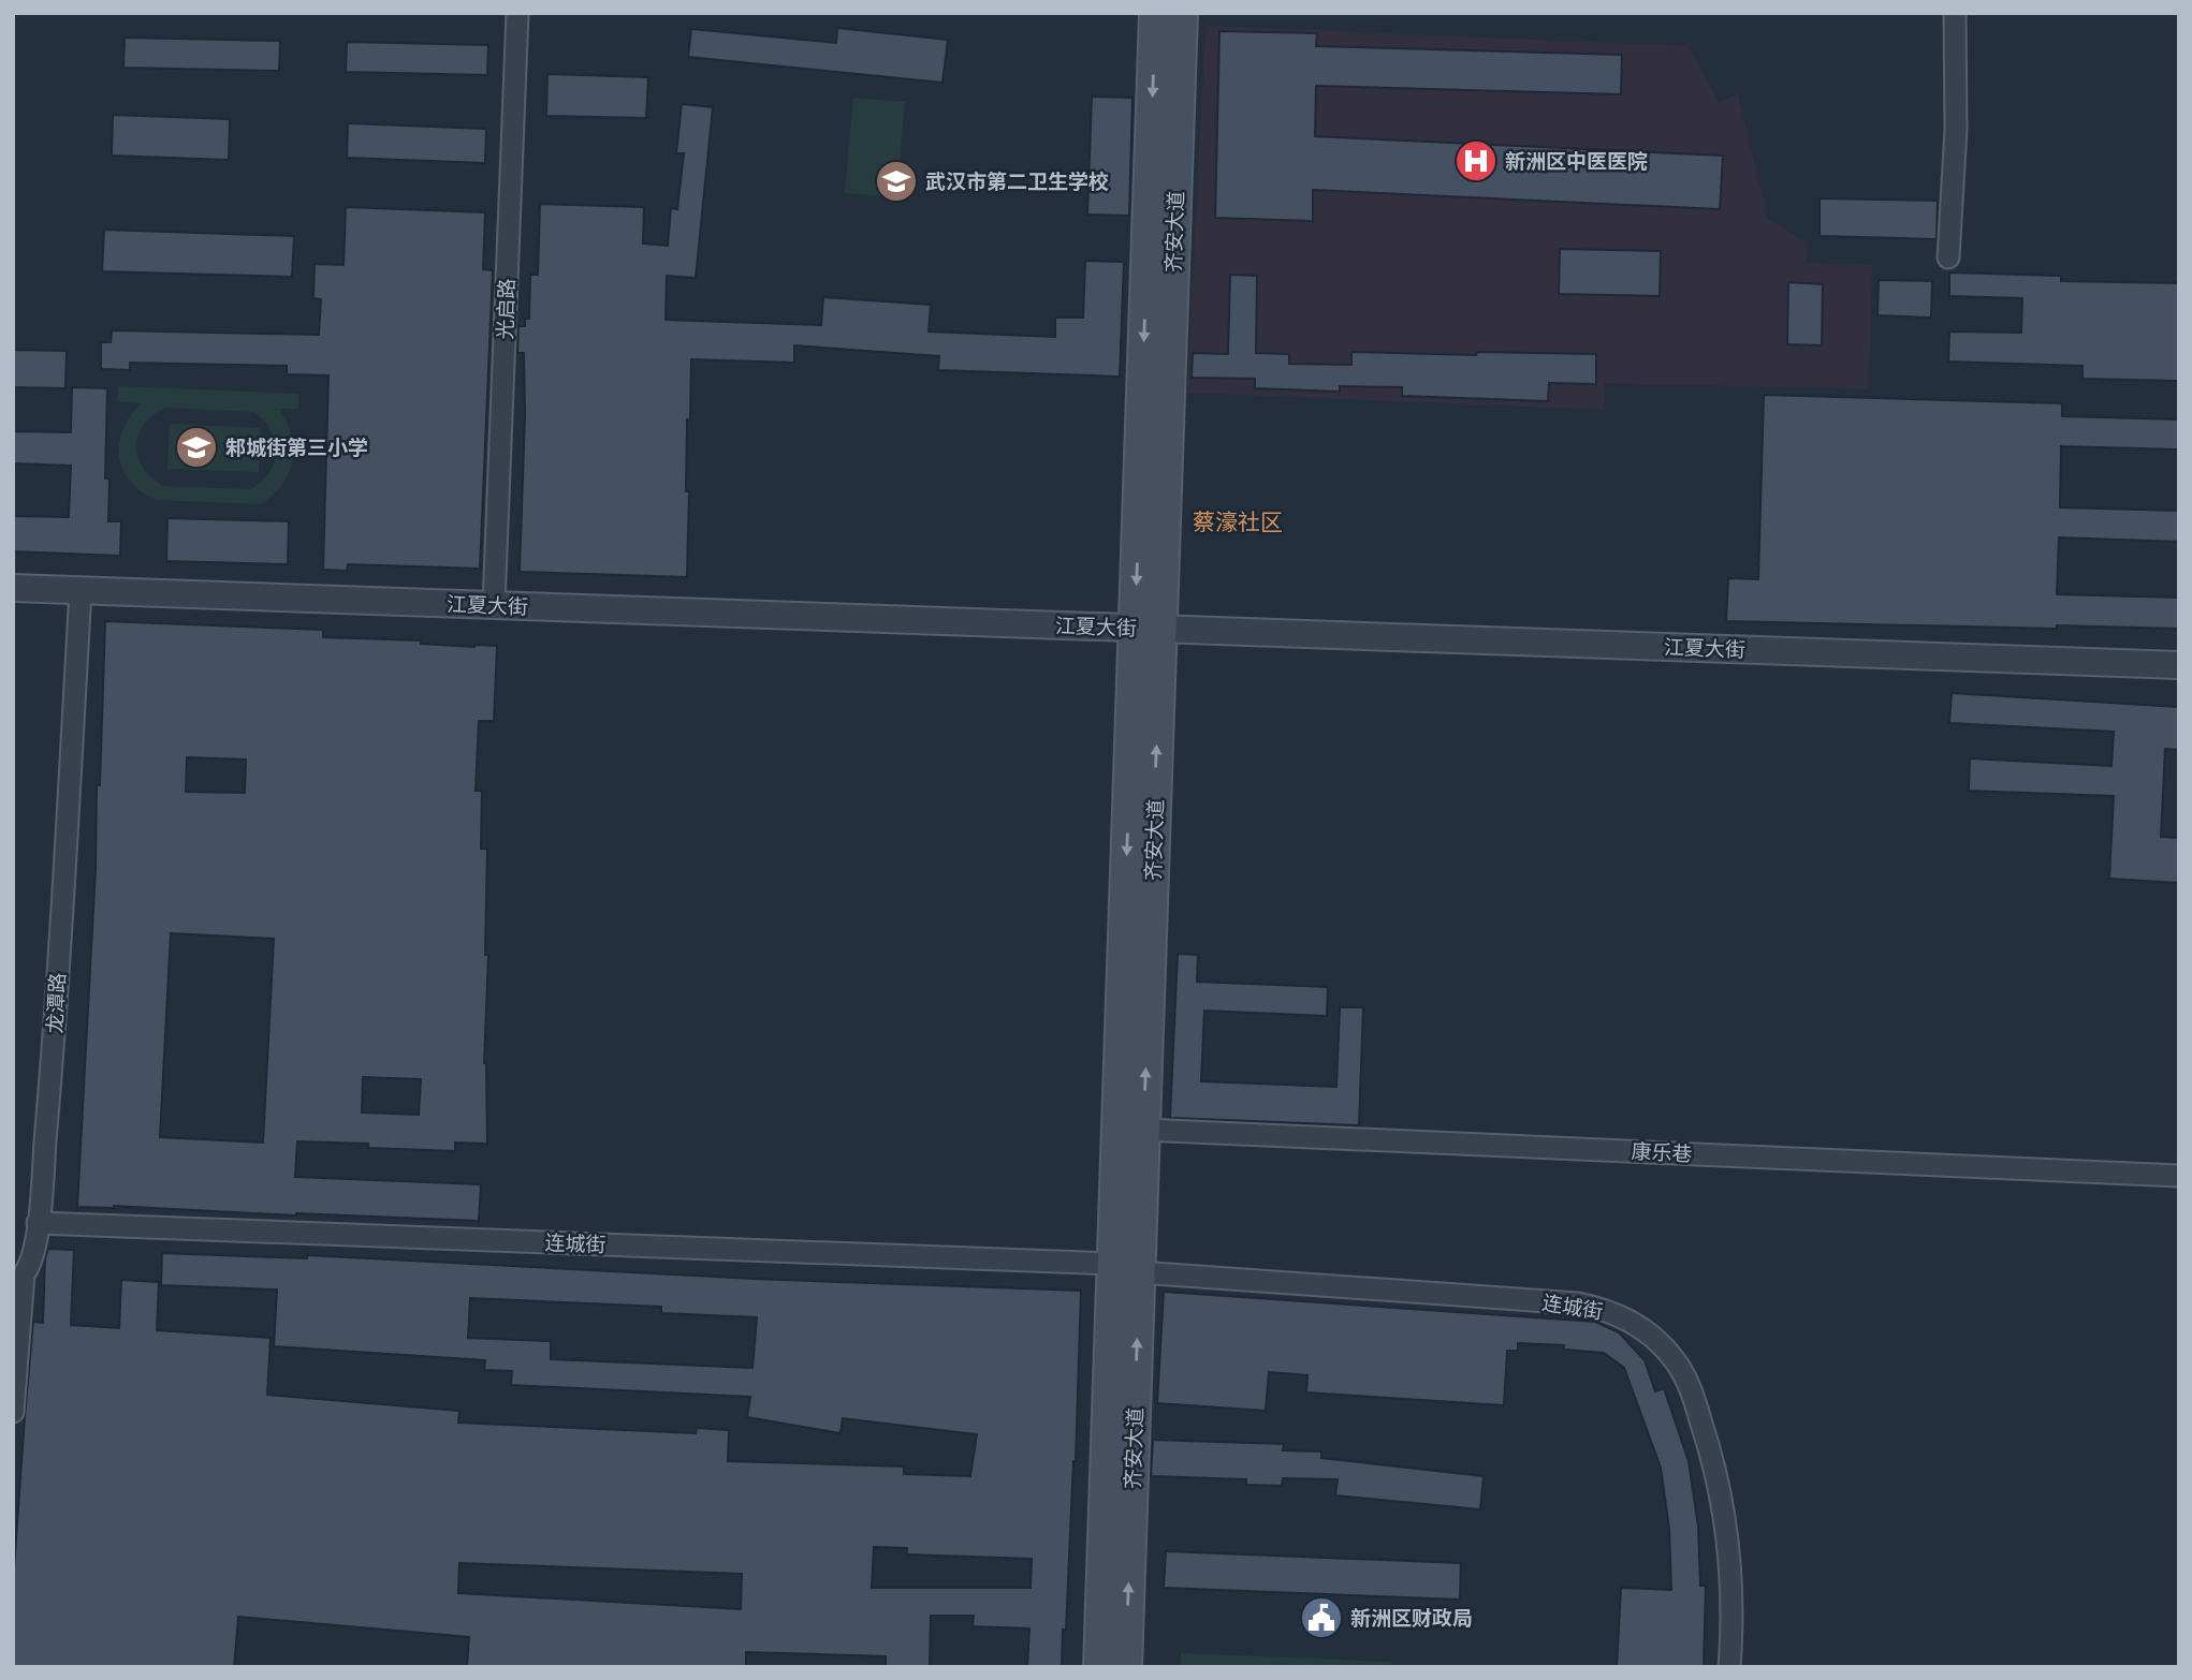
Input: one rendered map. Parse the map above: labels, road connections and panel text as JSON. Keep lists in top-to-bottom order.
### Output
{
  "streets": {
    "main road": ["齐安大道"],
    "street": [
      "光启路",
      "江夏大街",
      "龙潭路",
      "康乐巷",
      "连城街"
    ]
  },
  "crossings": [
    ["齐安大道", "江夏大街"],
    ["齐安大道", "康乐巷"],
    ["齐安大道", "连城街"],
    ["光启路", "江夏大街"],
    ["江夏大街", "龙潭路"],
    ["龙潭路", "连城街"]
  ],
  "districts": ["蔡濠社区"],
  "places": {
    "hospital": ["新洲区中医医院"],
    "school or university": ["武汉市第二卫生学校", "邾城街第三小学"],
    "public building": ["新洲区财政局"]
  }
}
